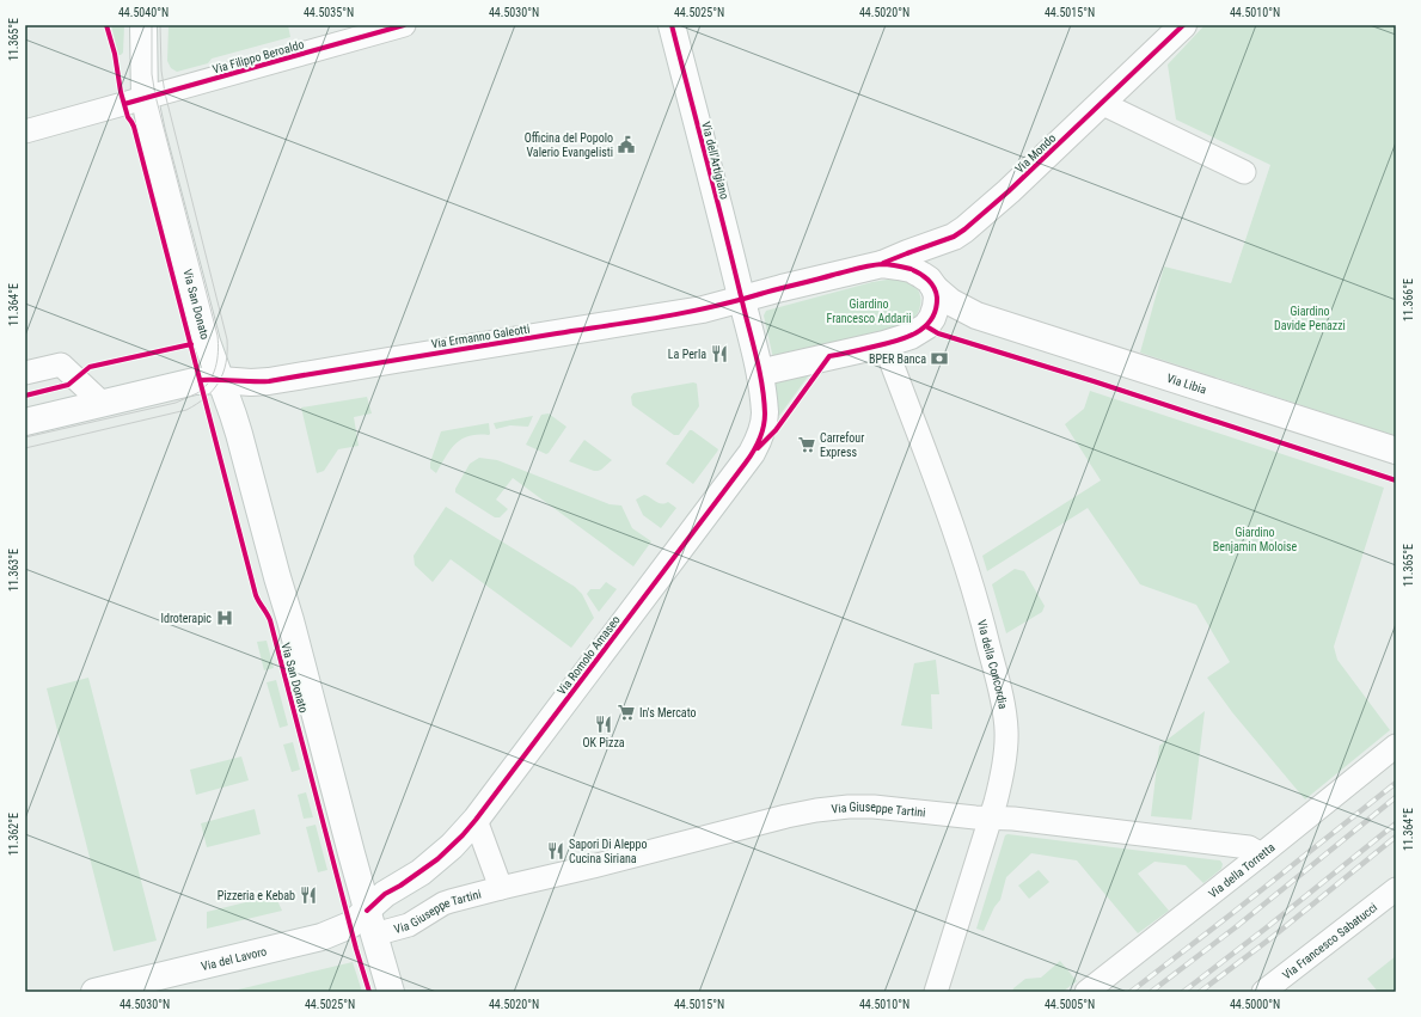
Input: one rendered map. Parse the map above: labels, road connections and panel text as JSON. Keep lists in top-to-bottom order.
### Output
{
  "streets": {
    "main road": [
      "Via Mondo",
      "Via dell'Artigiano",
      "Via San Donato",
      "Via Ermanno Galeotti",
      "Via Libia",
      "Via Romolo Amaseo",
      "Via del Lavoro"
    ],
    "street": [
      "Via Filippo Beroaldo",
      "Via della Concordia",
      "Via Giuseppe Tartini",
      "Via della Torretta",
      "Via Francesco Sabatucci"
    ]
  },
  "crossings": [
    ["Via Filippo Beroaldo", "Via San Donato"],
    ["Via Mondo", "Via Ermanno Galeotti"],
    ["Via Mondo", "Via Libia"],
    ["Via dell'Artigiano", "Via Ermanno Galeotti"],
    ["Via dell'Artigiano", "Via Libia"],
    ["Via dell'Artigiano", "Via Romolo Amaseo"],
    ["Via San Donato", "Via Ermanno Galeotti"],
    ["Via San Donato", "Via Romolo Amaseo"],
    ["Via San Donato", "Via Giuseppe Tartini"],
    ["Via San Donato", "Via del Lavoro"],
    ["Via Ermanno Galeotti", "Via Libia"],
    ["Via Libia", "Via Romolo Amaseo"],
    ["Via Libia", "Via della Concordia"],
    ["Via Romolo Amaseo", "Via Giuseppe Tartini"],
    ["Via Romolo Amaseo", "Via del Lavoro"],
    ["Via della Concordia", "Via Giuseppe Tartini"],
    ["Via Giuseppe Tartini", "Via della Torretta"],
    ["Via Giuseppe Tartini", "Via del Lavoro"]
  ],
  "parks": ["Giardino Francesco Addarii", "Giardino Davide Penazzi", "Giardino Benjamin Moloise"],
  "places": {
    "public building": ["Officina del Popolo Valerio Evangelisti"],
    "restaurant": [
      "La Perla",
      "OK Pizza",
      "Sapori Di Aleppo Cucina Siriana",
      "Pizzeria e Kebab"
    ],
    "bank": ["BPER Banca"],
    "supermarket": ["Carrefour Express", "In's Mercato"],
    "hospital": ["Idroterapic"]
  },
  "coordinates": [
    "44.5040°N",
    "44.5035°N",
    "44.5030°N",
    "44.5025°N",
    "44.5020°N",
    "44.5015°N",
    "44.5010°N",
    "11.365°E",
    "11.366°E",
    "11.364°E",
    "11.363°E",
    "11.362°E",
    "44.5005°N",
    "44.5000°N"
  ]
}
